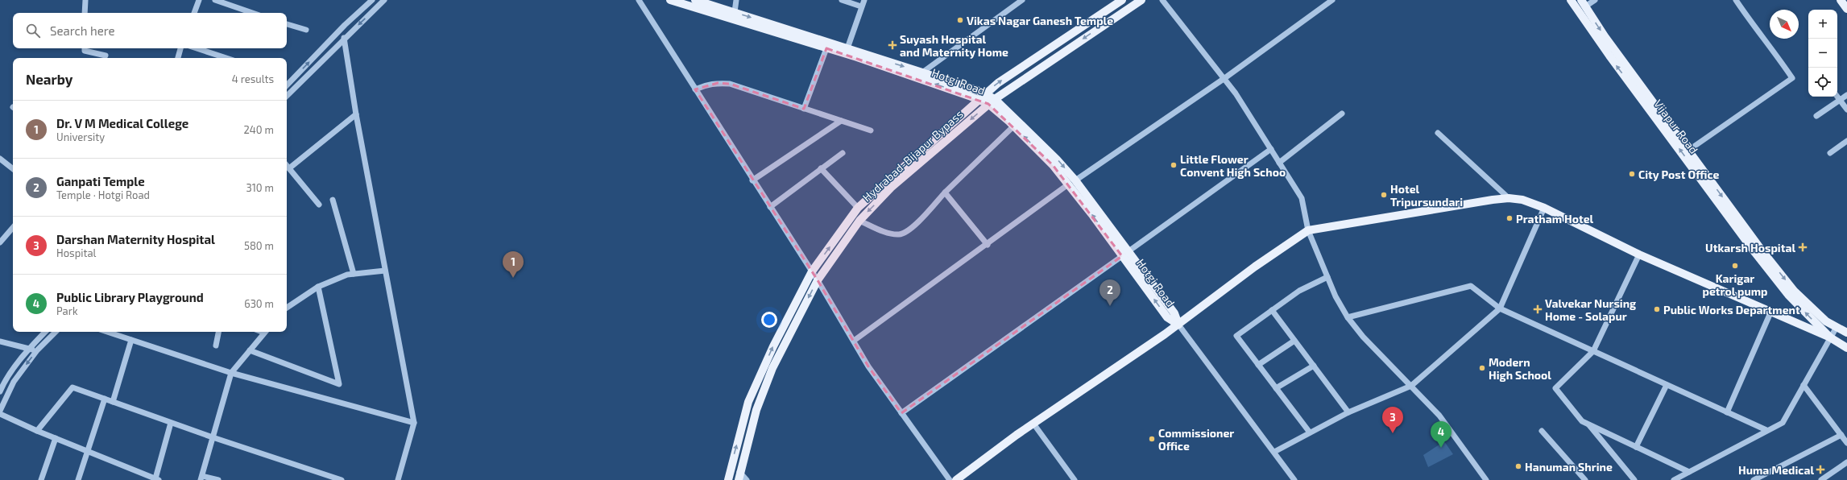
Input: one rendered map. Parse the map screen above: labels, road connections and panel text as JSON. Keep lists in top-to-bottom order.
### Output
{
  "streets": {
    "main road": ["Hotgi Road", "Vijapur Road", "Hydrabad-Bijapur Bypass"]
  },
  "crossings": [
    ["Hotgi Road", "Hydrabad-Bijapur Bypass"]
  ],
  "places": {
    "other": [
      "Vikas Nagar Ganesh Temple",
      "Little Flower Convent High Schoo",
      "City Post Office",
      "Hotel Tripursundari",
      "Pratham Hotel",
      "Karigar petrol pump",
      "Public Works Department",
      "Modern High School",
      "Commissioner Office",
      "Hanuman Shrine"
    ],
    "health": [
      "Suyash Hospital and Maternity Home",
      "Utkarsh Hospital",
      "Valvekar Nursing Home - Solapur",
      "Huma Medical"
    ]
  },
  "north": "bottom right",
  "page": {
    "map_buttons": ["+", "−"],
    "search": "Search here",
    "heading": ["Nearby", "4 results"],
    "list": [
      {
        "mark": "1",
        "name": "Dr. V M Medical College",
        "note": "University",
        "value": "240 m"
      },
      {
        "mark": "2",
        "name": "Ganpati Temple",
        "note": "Temple · Hotgi Road",
        "value": "310 m"
      },
      {
        "mark": "3",
        "name": "Darshan Maternity Hospital",
        "note": "Hospital",
        "value": "580 m"
      },
      {
        "mark": "4",
        "name": "Public Library Playground",
        "note": "Park",
        "value": "630 m"
      }
    ],
    "pins": [
      "1",
      "2",
      "3",
      "4"
    ]
  }
}
